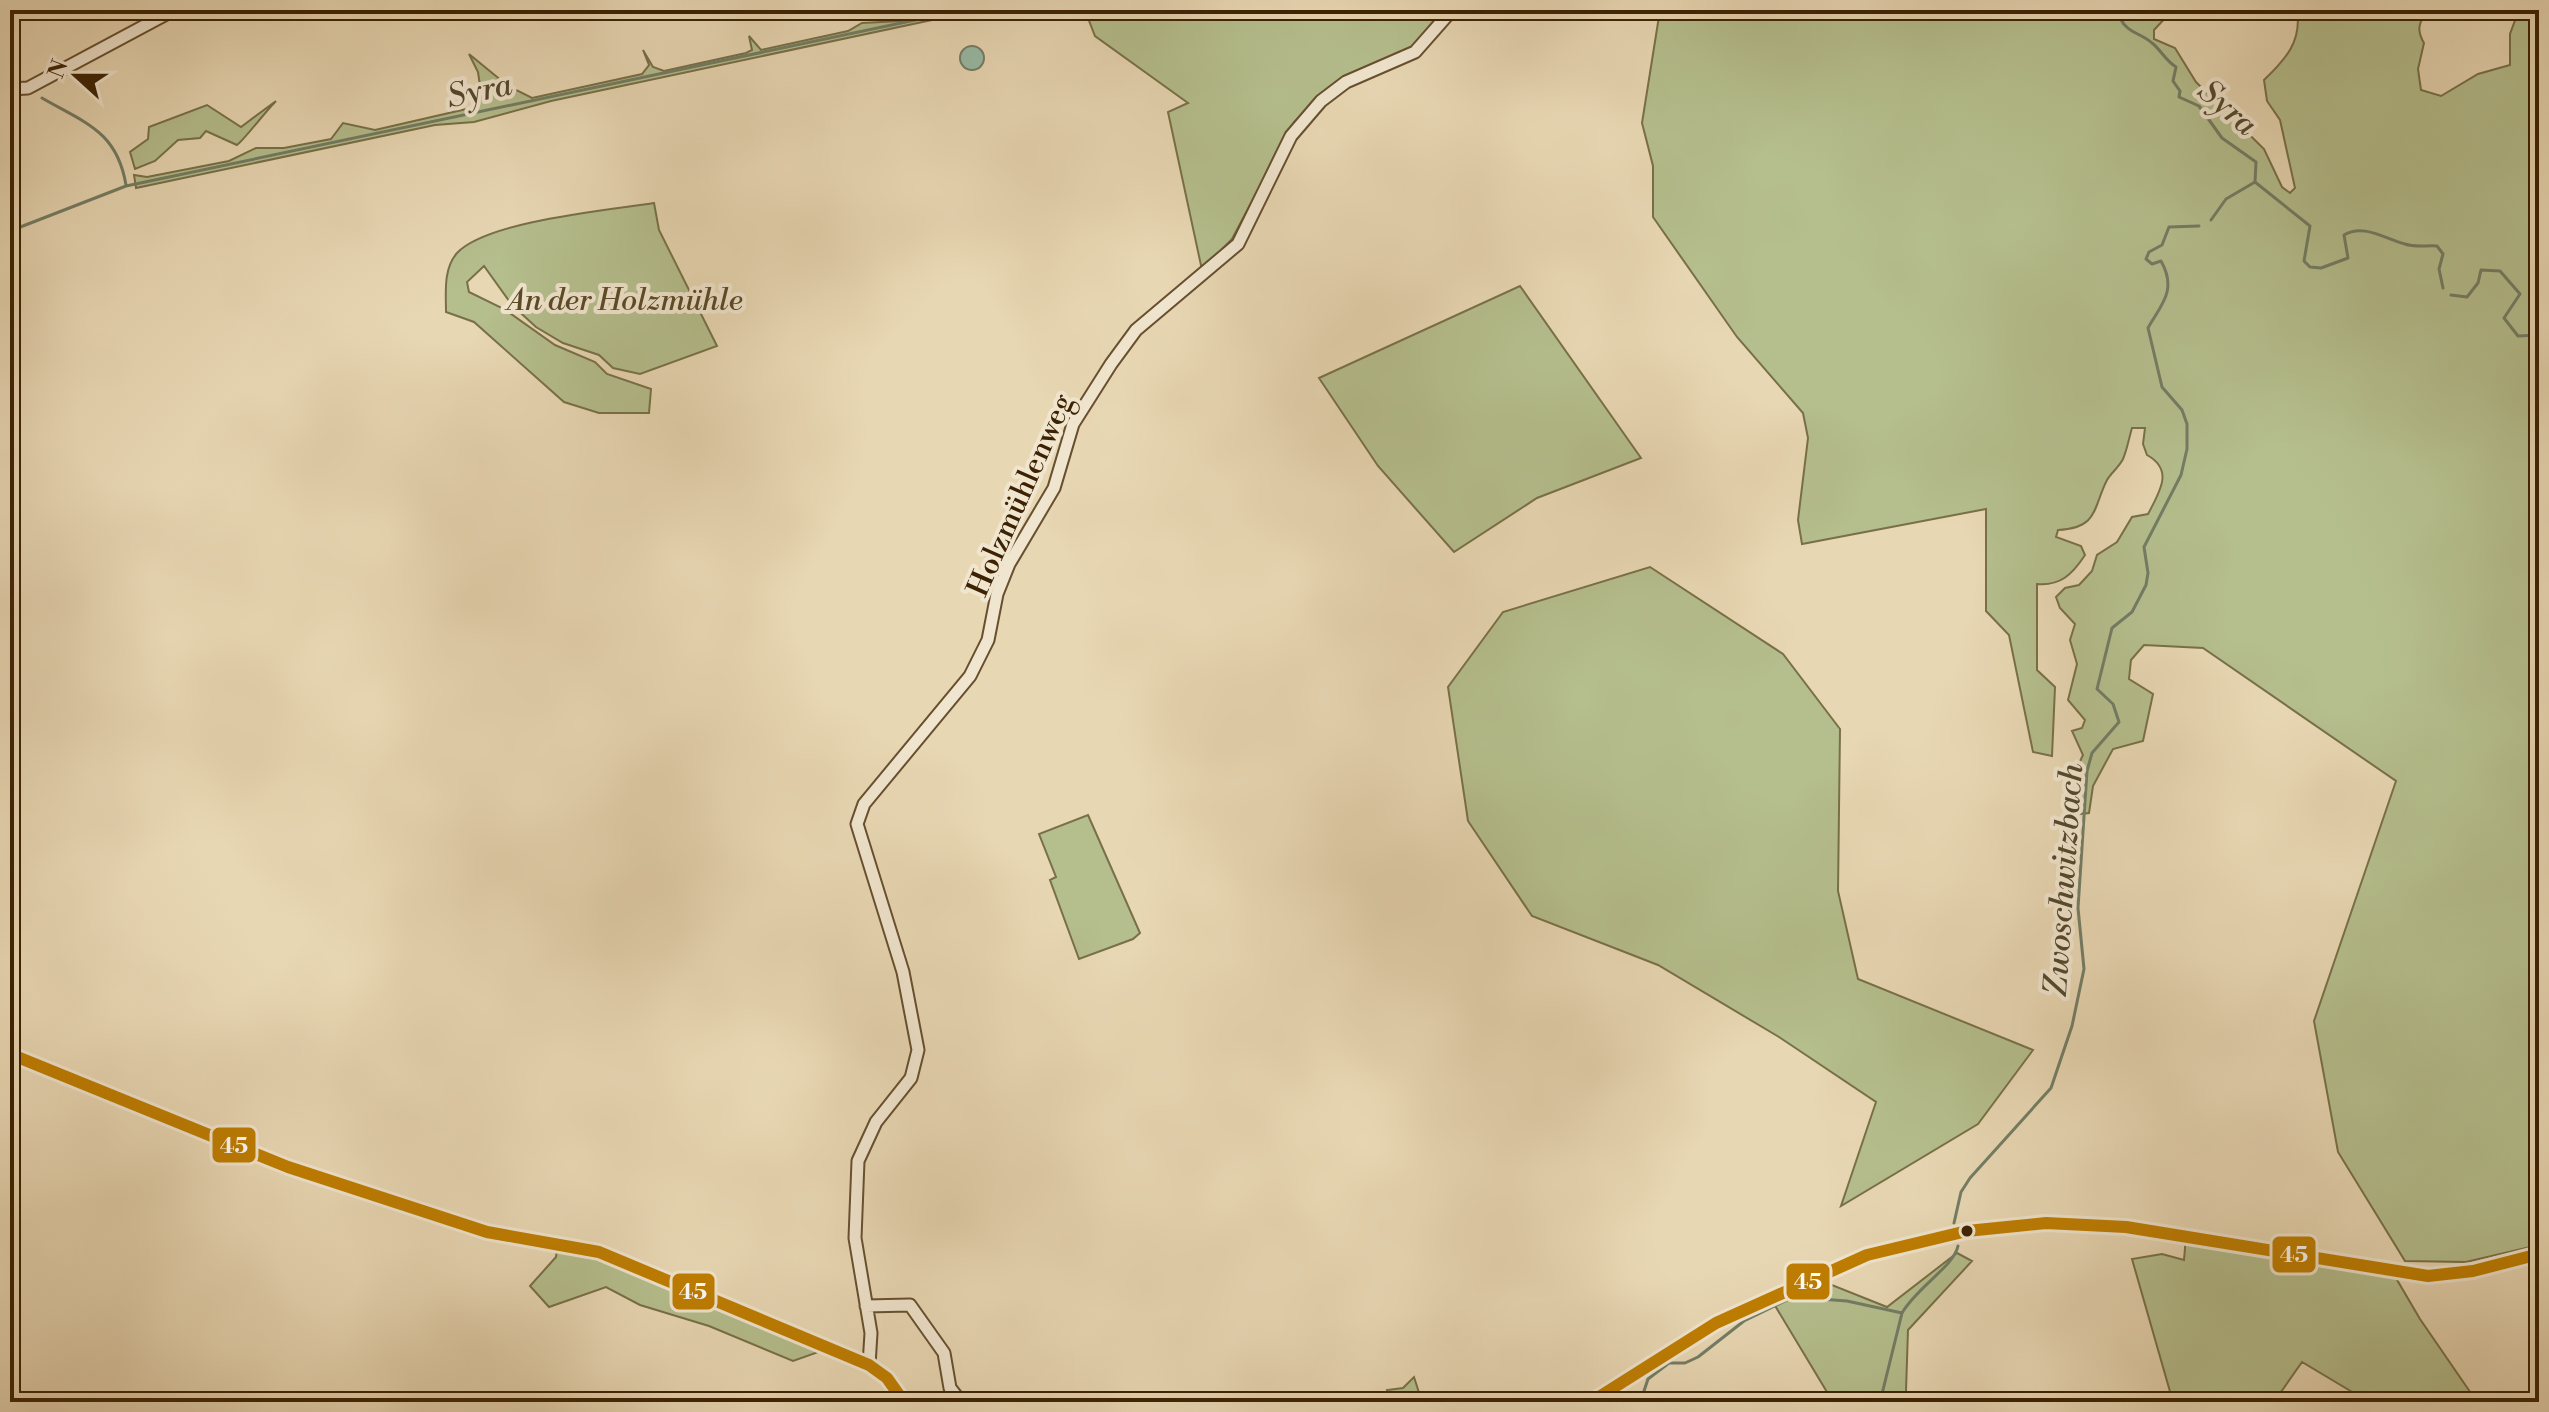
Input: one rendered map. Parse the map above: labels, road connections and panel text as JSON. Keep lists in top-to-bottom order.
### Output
{
  "streets": {
    "street": ["Holzmühlenweg"]
  },
  "water": ["Syra", "Zwoschwitzbach"],
  "parks": ["An der Holzmühle"],
  "lines": ["transit line 45"],
  "north": "left"
}
